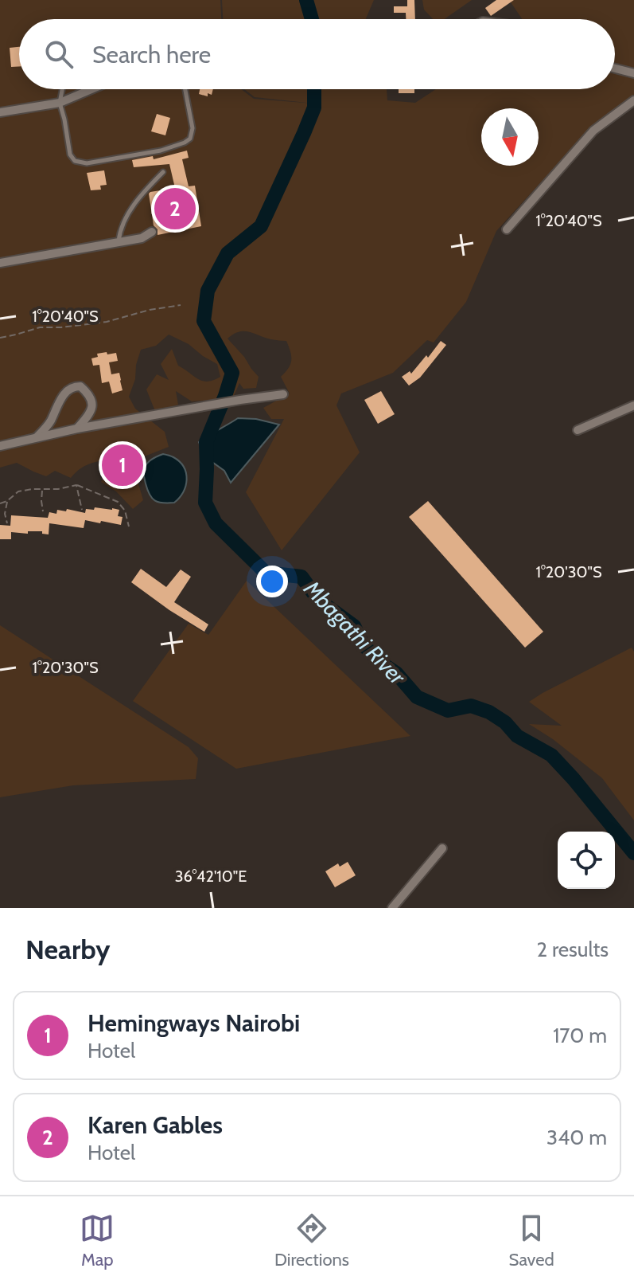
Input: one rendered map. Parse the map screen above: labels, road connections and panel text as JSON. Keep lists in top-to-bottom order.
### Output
{
  "water": ["Mbagathi River"],
  "north": "bottom",
  "page": {
    "search": "Search here",
    "pins": ["2", "1"],
    "heading": ["Nearby", "2 results"],
    "list": [
      {
        "mark": "1",
        "name": "Hemingways Nairobi",
        "note": "Hotel",
        "value": "170 m"
      },
      {
        "mark": "2",
        "name": "Karen Gables",
        "note": "Hotel",
        "value": "340 m"
      }
    ],
    "nav": ["Map", "Directions", "Saved"]
  },
  "coordinates": ["1°20'40\"S", "1°20'30\"S", "36°42'10\"E"]
}
